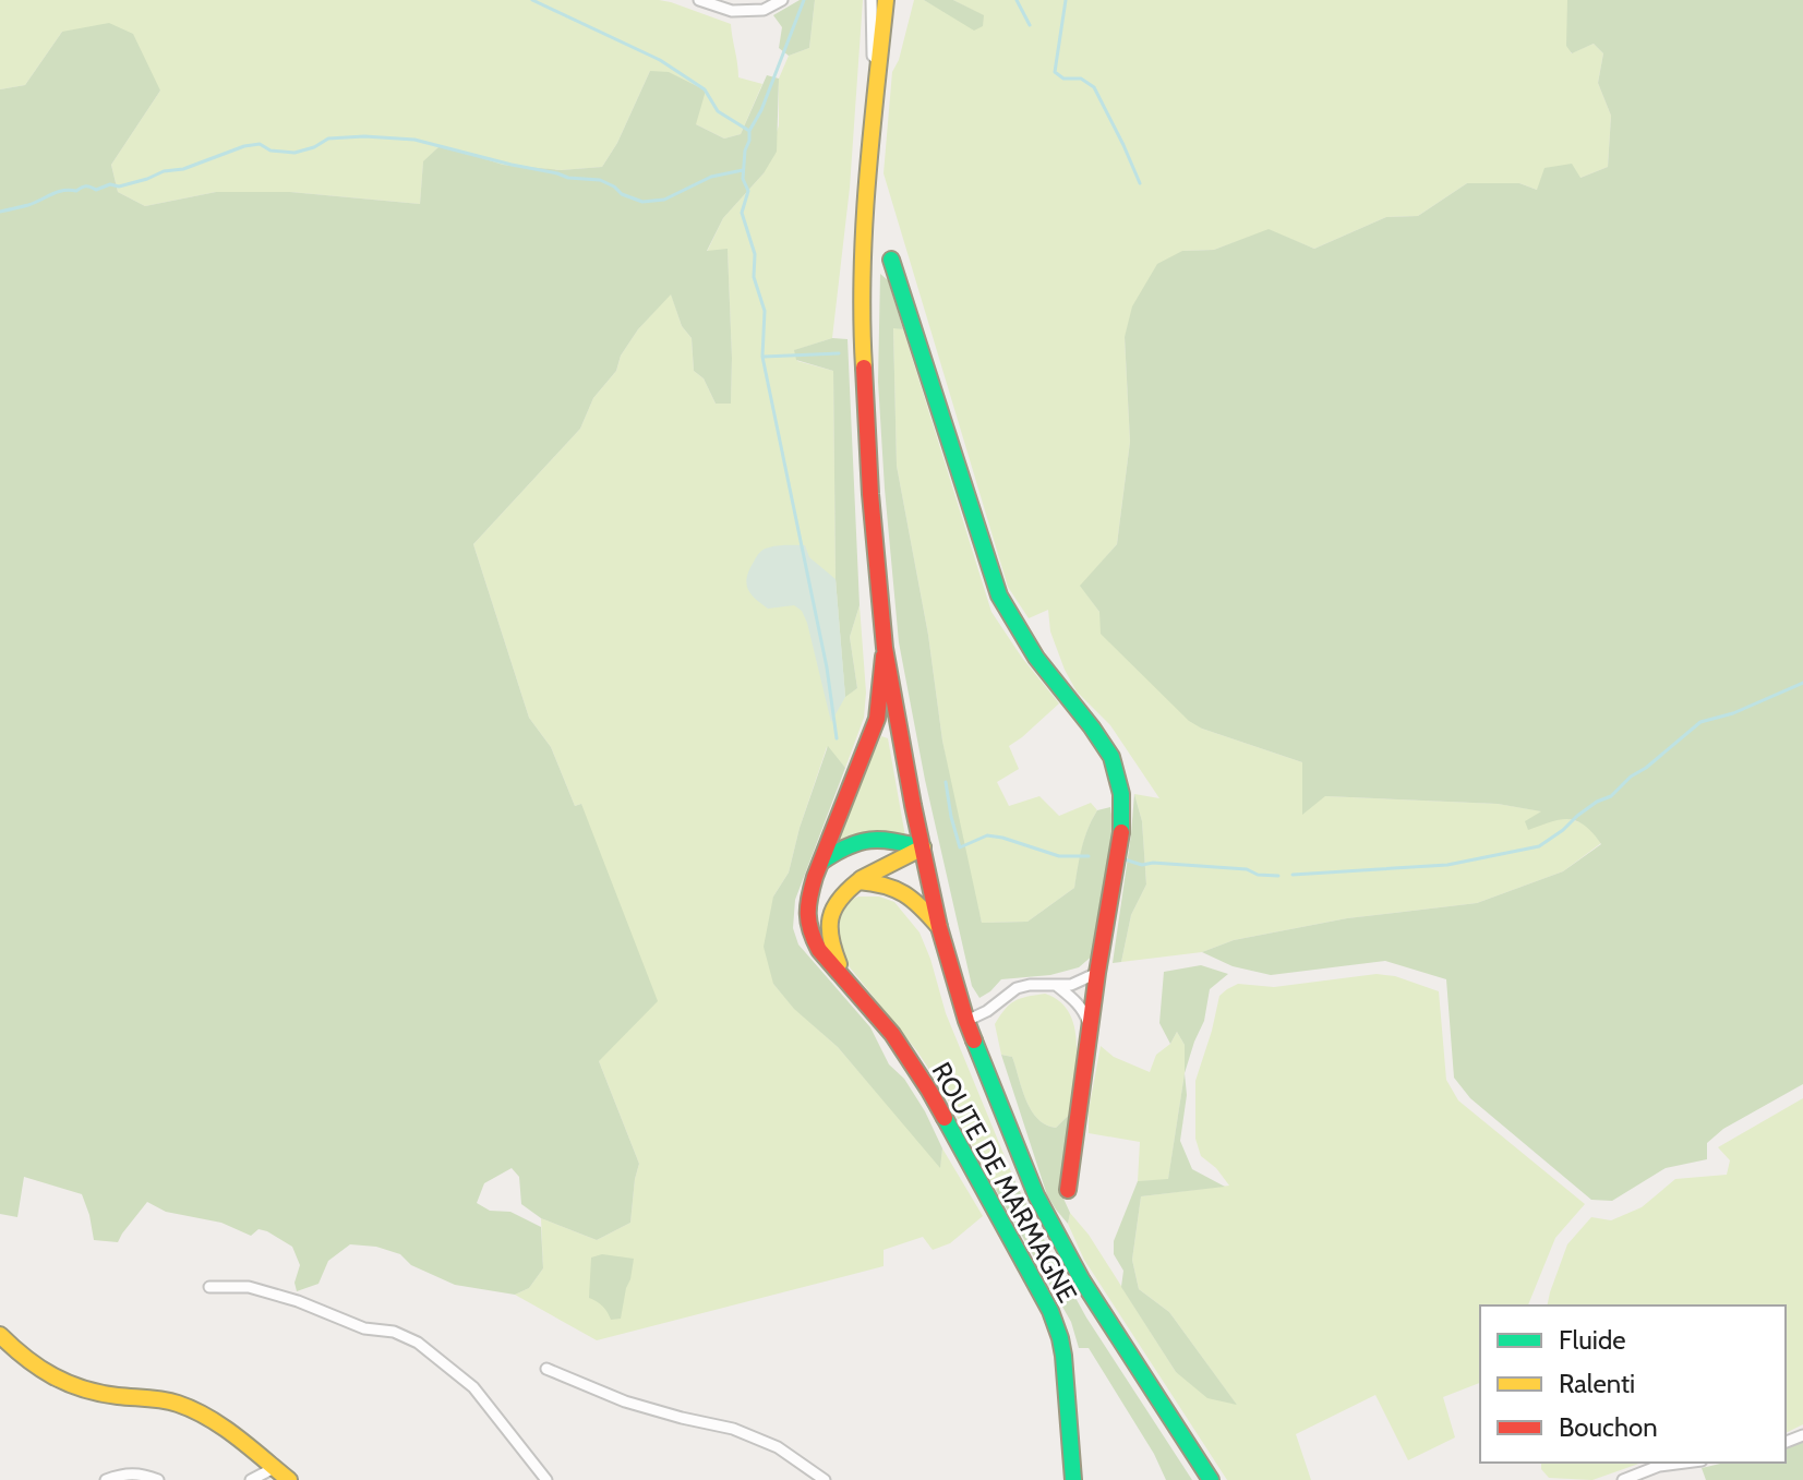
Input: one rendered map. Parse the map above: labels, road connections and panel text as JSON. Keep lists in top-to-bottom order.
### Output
{
  "streets": {
    "main road": ["ROUTE DE MARMAGNE"]
  },
  "legend": ["Fluide", "Ralenti", "Bouchon"]
}
